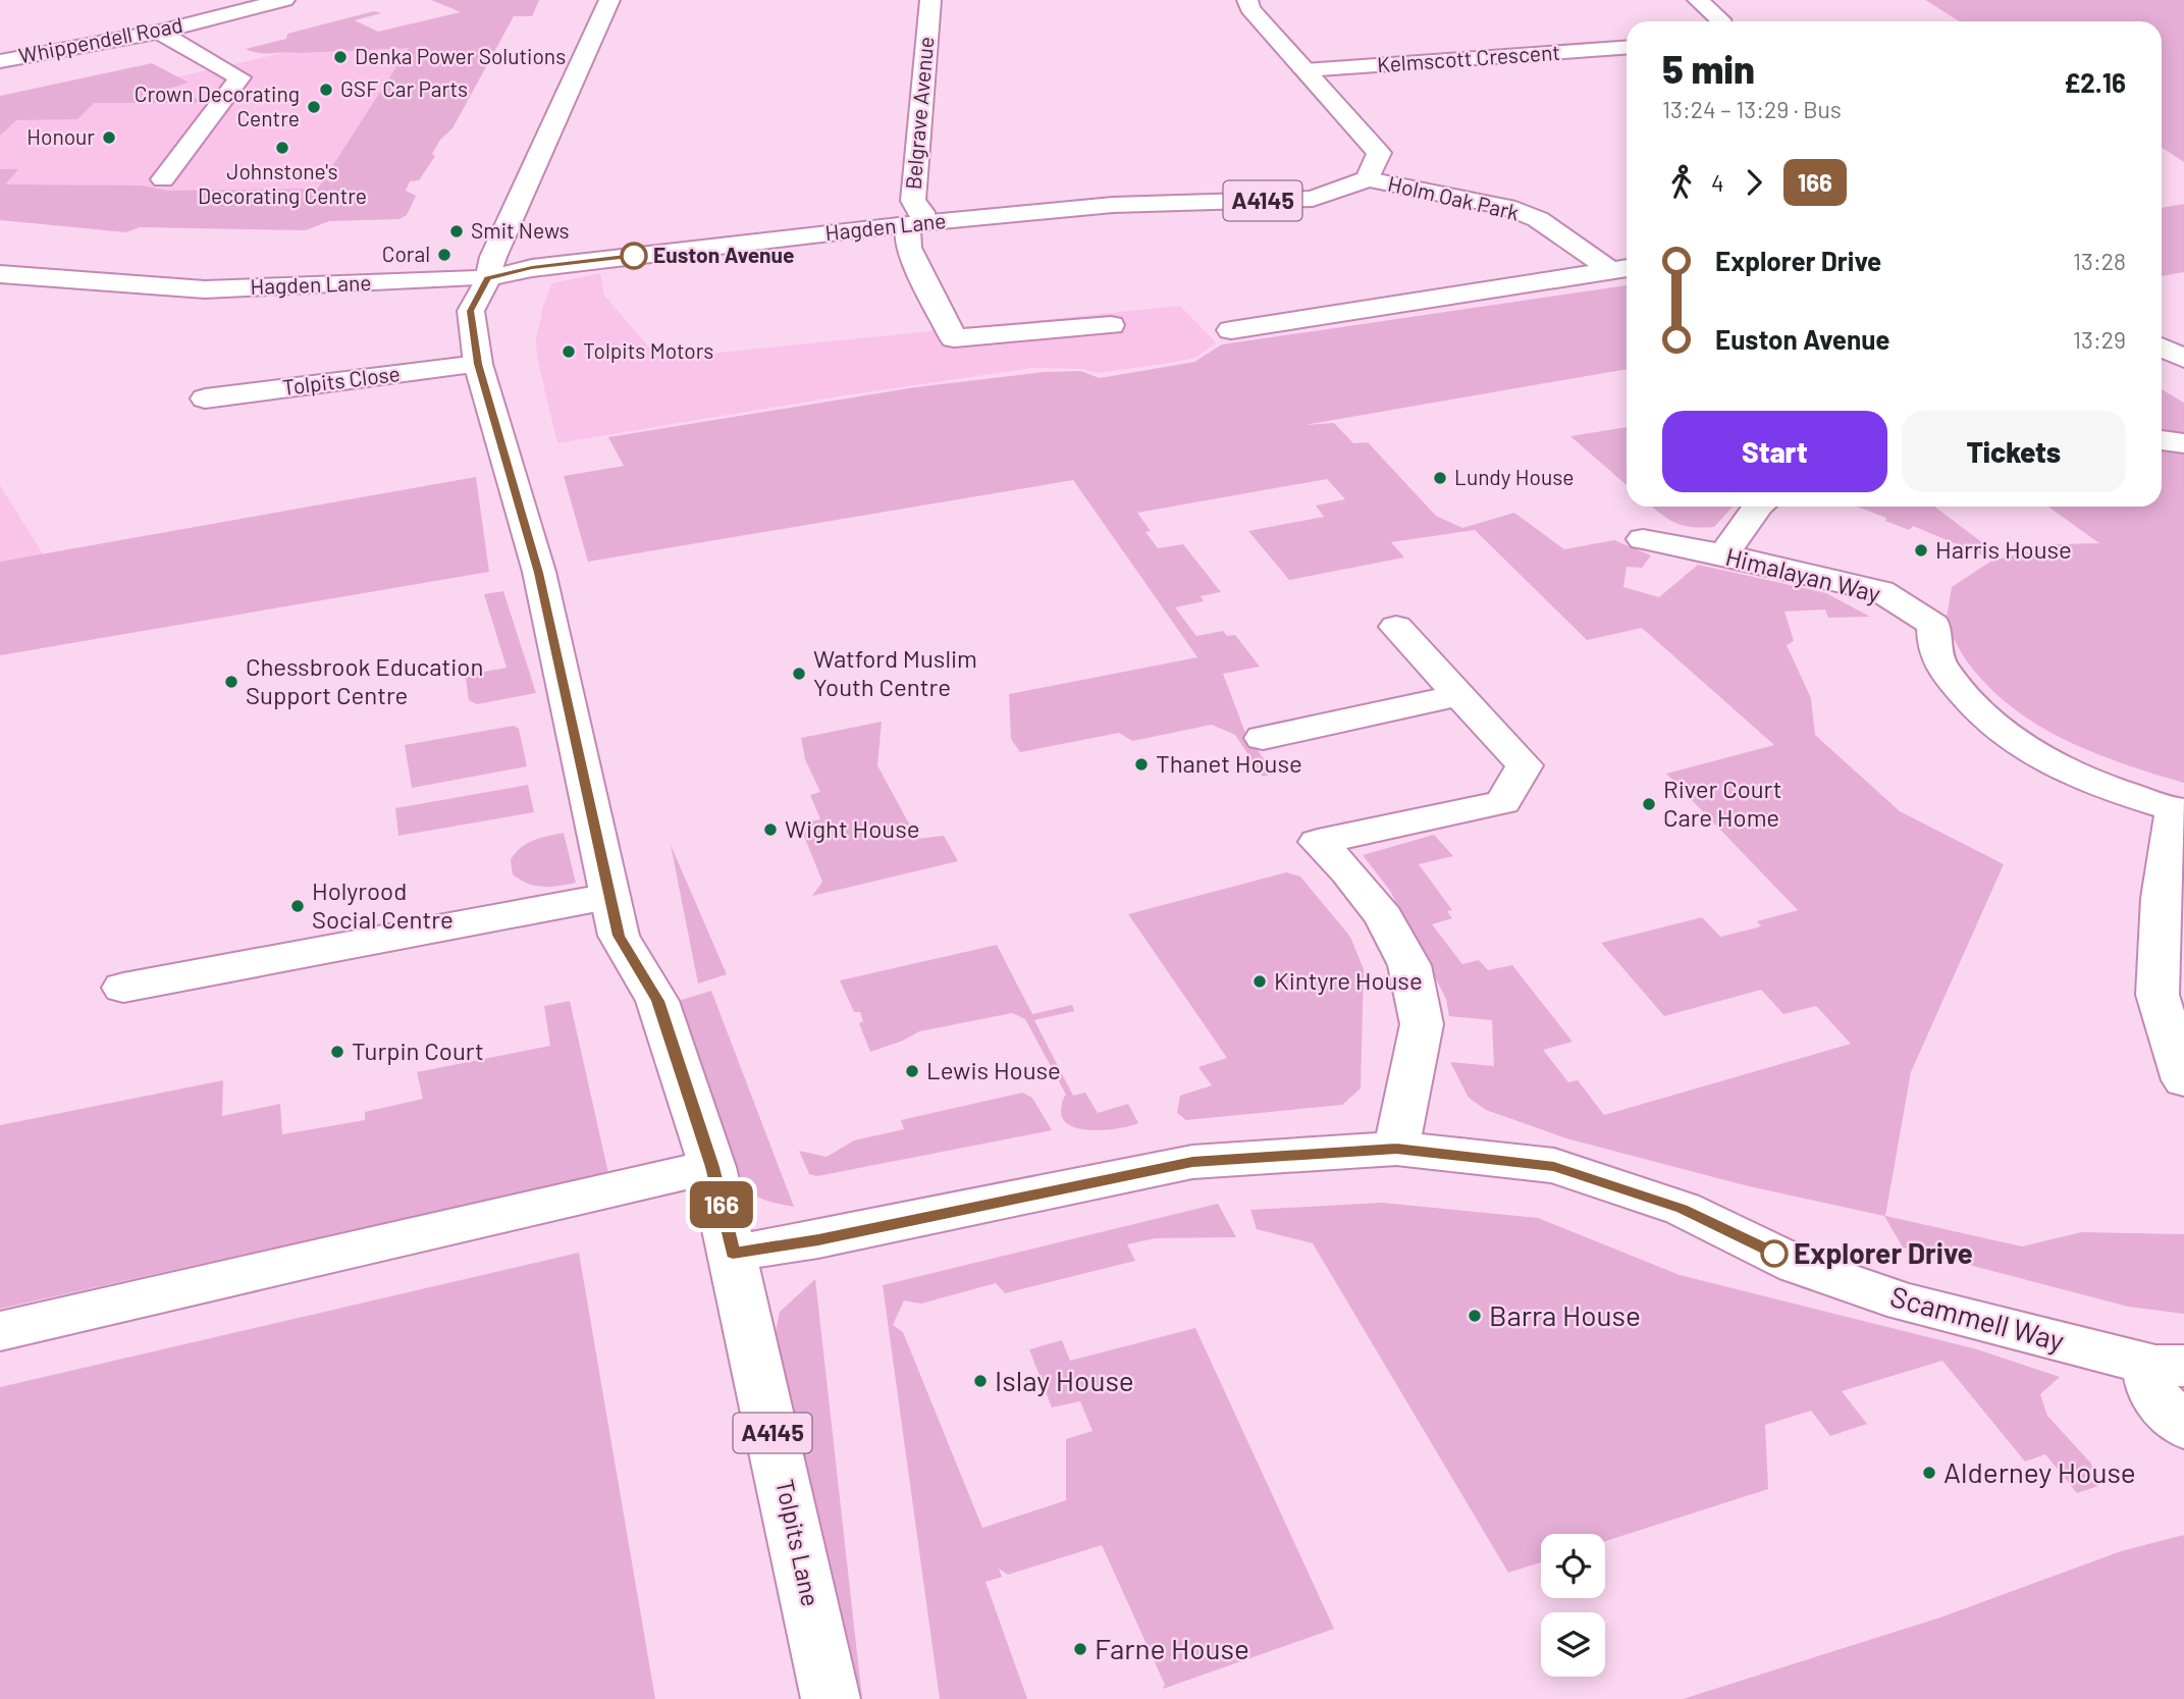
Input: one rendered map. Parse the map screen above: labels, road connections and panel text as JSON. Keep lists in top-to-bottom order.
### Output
{
  "streets": {
    "street": [
      "Whippendell Road",
      "Kelmscott Crescent",
      "Belgrave Avenue",
      "Holm Oak Park",
      "A4145",
      "Hagden Lane",
      "Tolpits Close",
      "Himalayan Way",
      "Scammell Way",
      "Tolpits Lane"
    ]
  },
  "crossings": [
    ["Belgrave Avenue", "Hagden Lane"],
    ["Holm Oak Park", "Hagden Lane"],
    ["Hagden Lane", "Tolpits Lane"],
    ["Tolpits Close", "Tolpits Lane"],
    ["Scammell Way", "Tolpits Lane"]
  ],
  "places": [
    "Denka Power Solutions",
    "GSF Car Parts",
    "Crown Decorating Centre",
    "Honour",
    "Johnstone's Decorating Centre",
    "Smit News",
    "Coral",
    "Euston Avenue",
    "Tolpits Motors",
    "Lundy House",
    "Harris House",
    "Watford Muslim Youth Centre",
    "Chessbrook Education Support Centre",
    "Thanet House",
    "River Court Care Home",
    "Wight House",
    "Holyrood Social Centre",
    "Kintyre House",
    "Turpin Court",
    "Lewis House",
    "Explorer Drive",
    "Barra House",
    "Islay House",
    "Alderney House",
    "Farne House"
  ],
  "lines": ["bus line 166"],
  "page": {
    "on_map": "166",
    "heading": ["5 min", "13:24 – 13:29 · Bus", "£2.16"],
    "legs": ["4", "166"],
    "list": [
      {
        "name": "Explorer Drive",
        "value": "13:28"
      },
      {
        "name": "Euston Avenue",
        "value": "13:29"
      }
    ],
    "buttons": ["Start", "Tickets"]
  }
}
